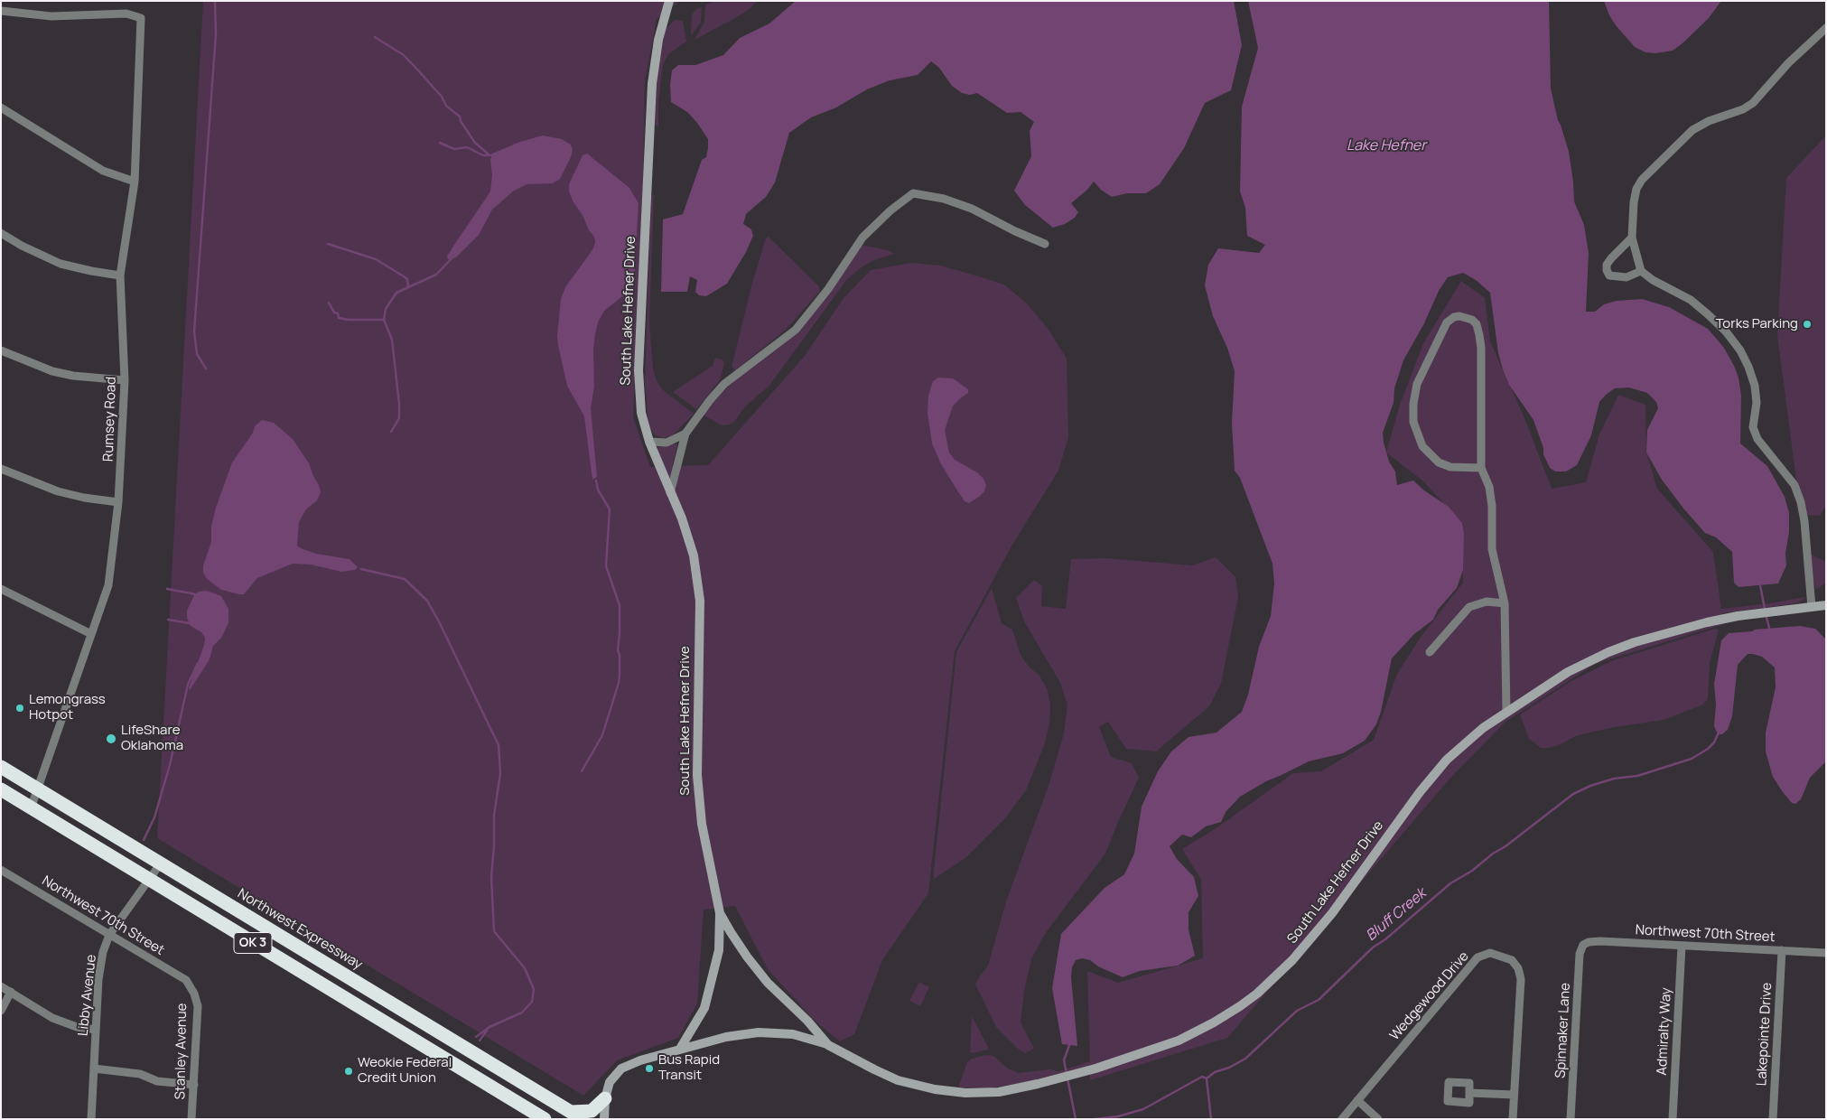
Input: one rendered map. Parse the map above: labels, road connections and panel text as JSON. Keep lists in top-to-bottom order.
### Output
{
  "streets": {
    "highway": ["Northwest Expressway", "OK 3"],
    "street": [
      "South Lake Hefner Drive",
      "Rumsey Road",
      "Northwest 70th Street",
      "Libby Avenue",
      "Wedgewood Drive",
      "Spinnaker Lane",
      "Admiralty Way",
      "Lakepointe Drive",
      "Stanley Avenue"
    ]
  },
  "crossings": [
    ["Rumsey Road", "Northwest Expressway"],
    ["Rumsey Road", "OK 3"],
    ["Northwest 70th Street", "Libby Avenue"],
    ["Northwest 70th Street", "Spinnaker Lane"],
    ["Northwest 70th Street", "Admiralty Way"],
    ["Northwest 70th Street", "Lakepointe Drive"],
    ["Northwest 70th Street", "Stanley Avenue"],
    ["Northwest Expressway", "Libby Avenue"],
    ["OK 3", "Libby Avenue"]
  ],
  "water": ["Lake Hefner", "Bluff Creek"],
  "places": [
    "Torks Parking",
    "Lemongrass Hotpot",
    "LifeShare Oklahoma",
    "Bus Rapid Transit",
    "Weokie Federal Credit Union"
  ]
}
